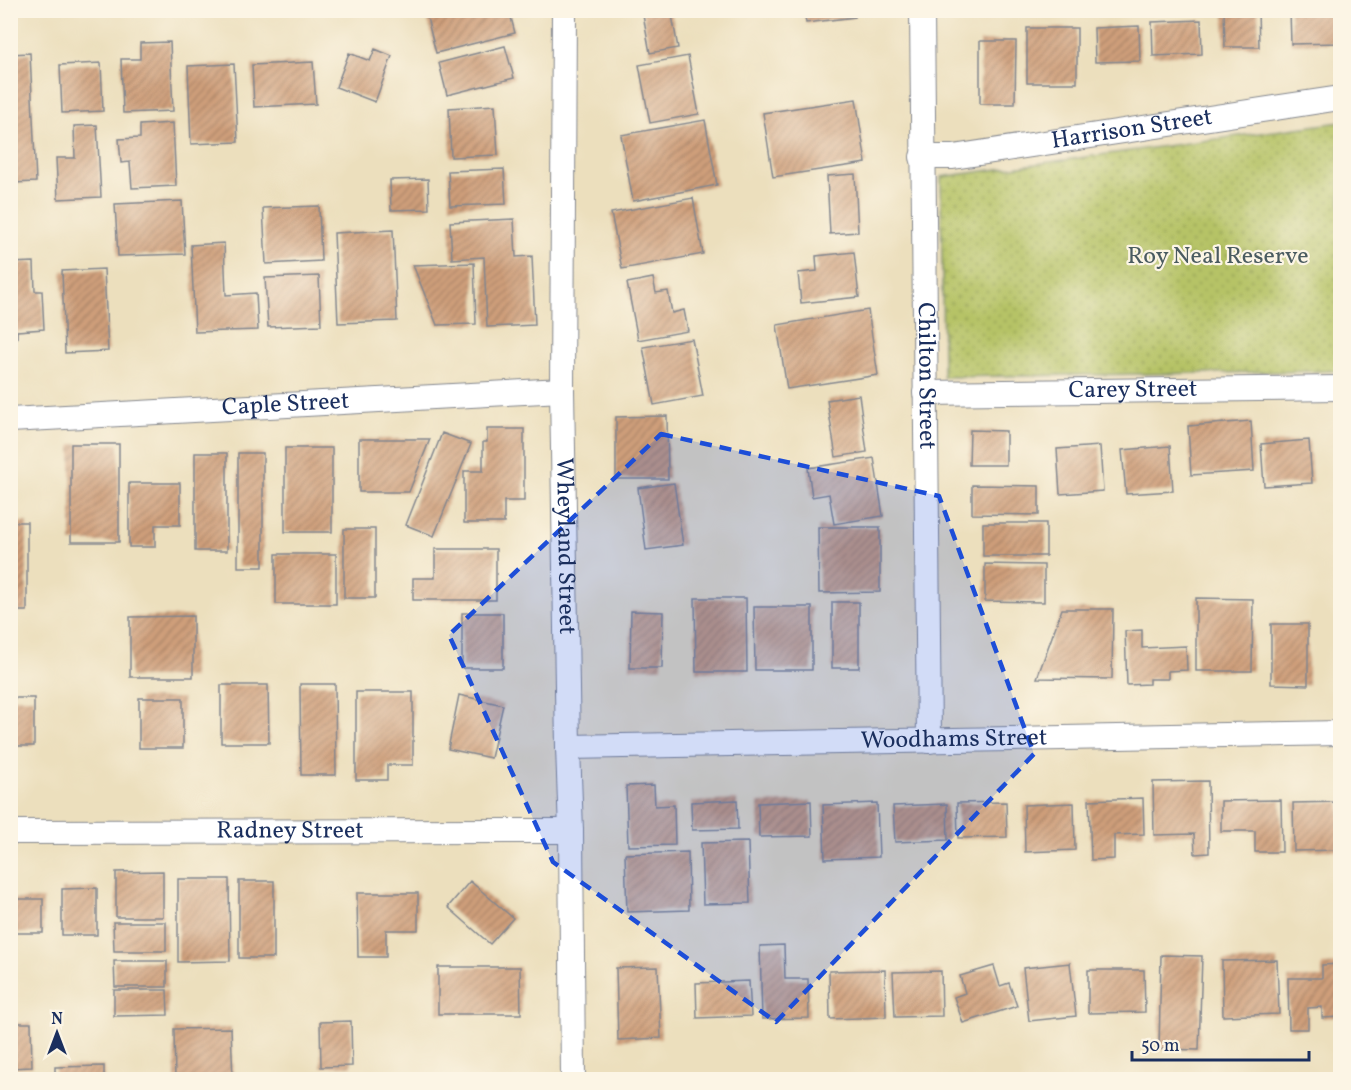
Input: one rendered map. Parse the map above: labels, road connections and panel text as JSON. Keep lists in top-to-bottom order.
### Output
{
  "streets": {
    "street": [
      "Harrison Street",
      "Chilton Street",
      "Carey Street",
      "Caple Street",
      "Wheyland Street",
      "Woodhams Street",
      "Radney Street"
    ]
  },
  "crossings": [
    ["Harrison Street", "Chilton Street"],
    ["Chilton Street", "Carey Street"],
    ["Chilton Street", "Woodhams Street"],
    ["Caple Street", "Wheyland Street"],
    ["Wheyland Street", "Woodhams Street"],
    ["Wheyland Street", "Radney Street"]
  ],
  "parks": ["Roy Neal Reserve"],
  "scale_bar": "50 m",
  "north": "top"
}
